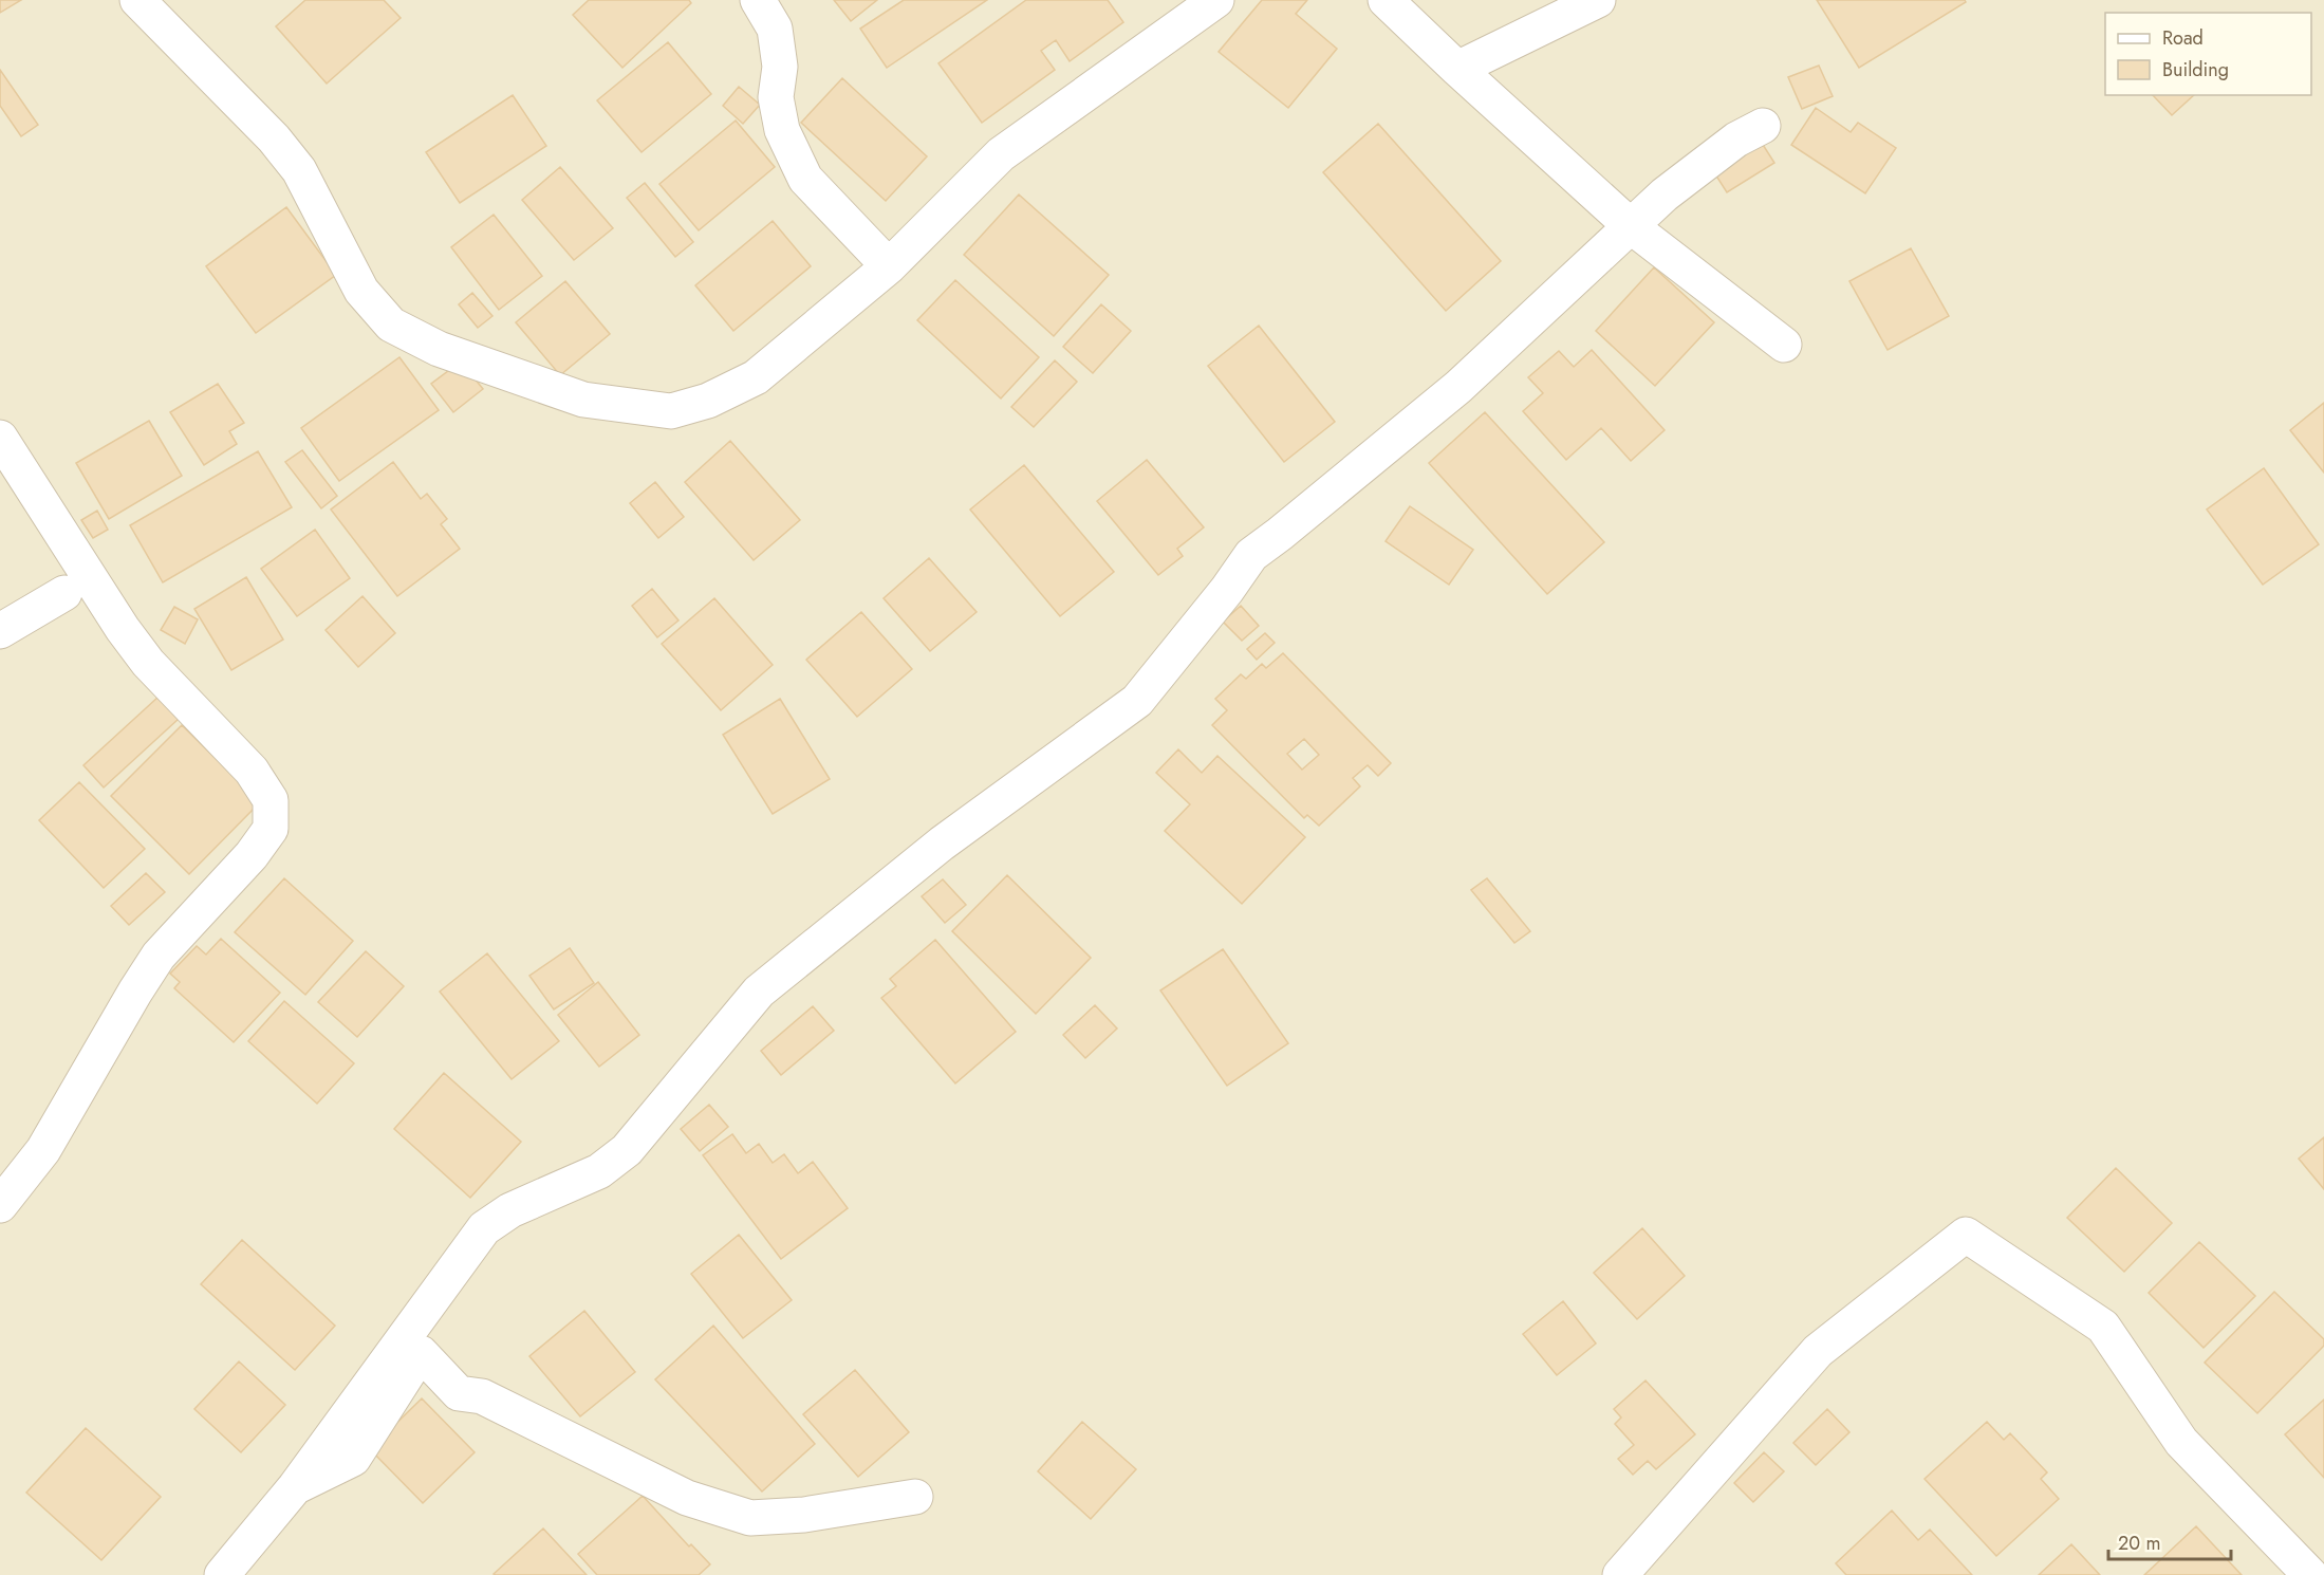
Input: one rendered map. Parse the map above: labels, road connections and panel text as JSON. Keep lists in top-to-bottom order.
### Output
{
  "legend": ["Road", "Building"],
  "scale_bar": "20 m"
}
